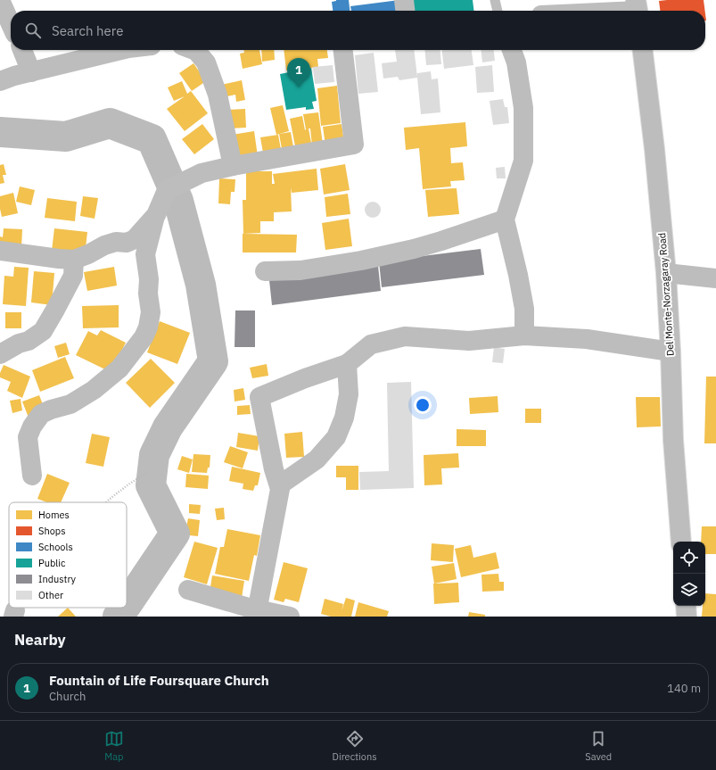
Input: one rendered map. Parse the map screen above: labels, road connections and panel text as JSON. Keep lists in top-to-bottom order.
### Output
{
  "streets": {
    "street": ["Del Monte-Norzagaray Road"]
  },
  "legend": [
    "Homes",
    "Shops",
    "Schools",
    "Public",
    "Industry",
    "Other"
  ],
  "page": {
    "search": "Search here",
    "pins": "1",
    "heading": "Nearby",
    "list": [
      {
        "mark": "1",
        "name": "Fountain of Life Foursquare Church",
        "note": "Church",
        "value": "140 m"
      }
    ],
    "nav": ["Map", "Directions", "Saved"]
  }
}
